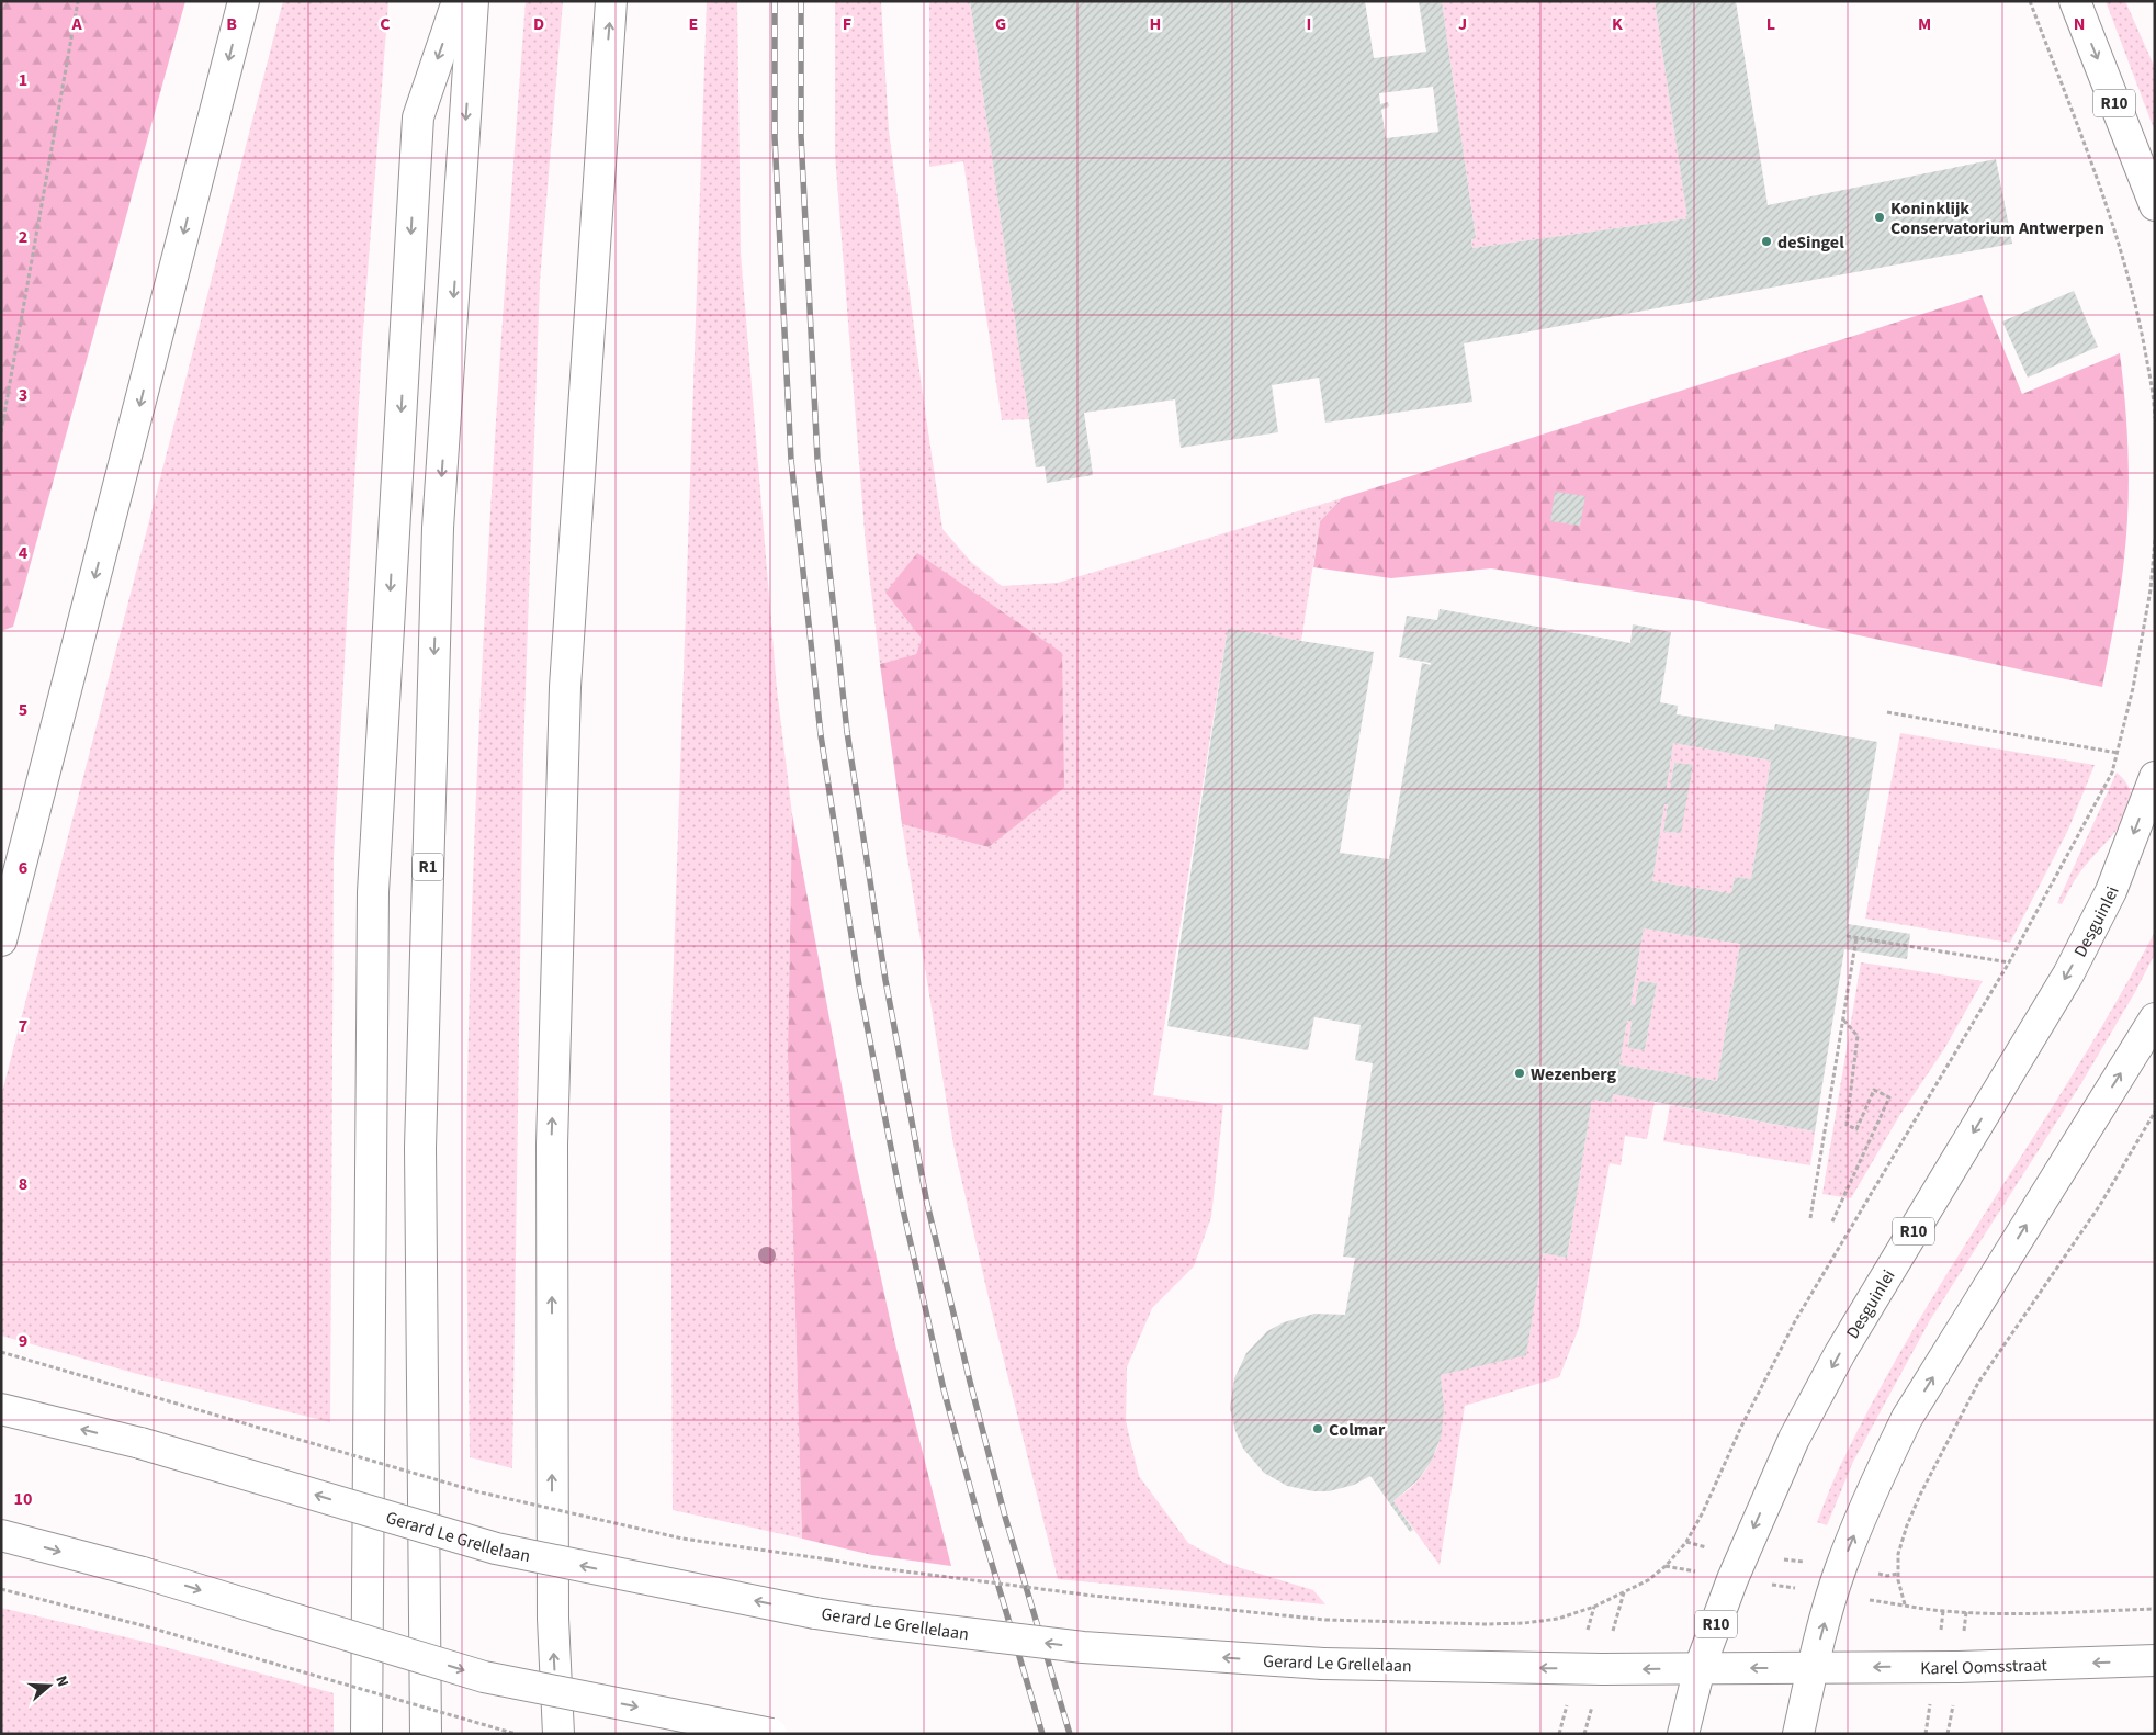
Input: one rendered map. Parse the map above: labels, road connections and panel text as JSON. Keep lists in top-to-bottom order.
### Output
{
  "streets": {
    "main road": [
      "R10",
      "R1",
      "Desguinlei",
      "Gerard Le Grellelaan",
      "Karel Oomsstraat"
    ]
  },
  "crossings": [
    ["Desguinlei", "Gerard Le Grellelaan"],
    ["Gerard Le Grellelaan", "Karel Oomsstraat"]
  ],
  "one_way": ["Karel Oomsstraat"],
  "places": [
    "Koninklijk Conservatorium Antwerpen",
    "deSingel",
    "Wezenberg",
    "Colmar"
  ],
  "north": "right",
  "grid": {
    "columns": [
      "A",
      "B",
      "C",
      "D",
      "E",
      "F",
      "G",
      "H",
      "I",
      "J",
      "K",
      "L",
      "M",
      "N"
    ],
    "rows": [
      "1",
      "2",
      "3",
      "4",
      "5",
      "6",
      "7",
      "8",
      "9",
      "10"
    ]
  }
}
